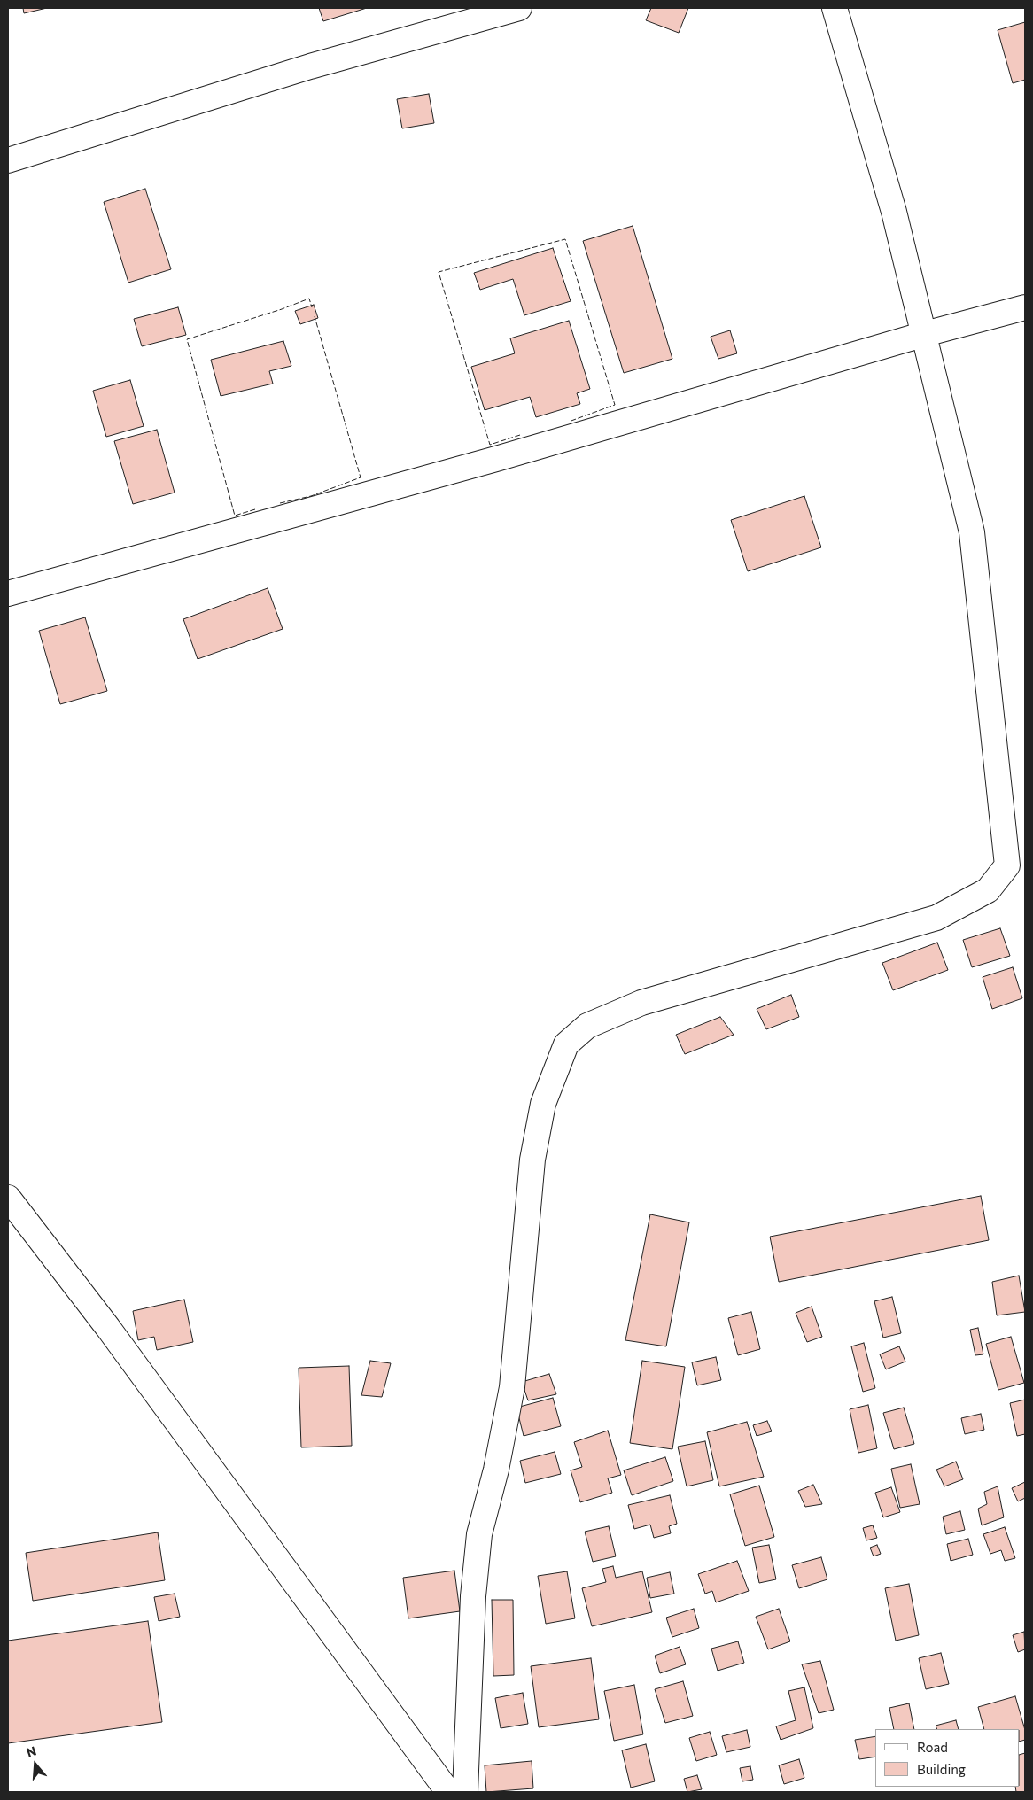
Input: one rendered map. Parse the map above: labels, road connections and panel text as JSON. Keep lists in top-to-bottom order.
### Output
{
  "legend": ["Road", "Building"],
  "north": "top"
}
